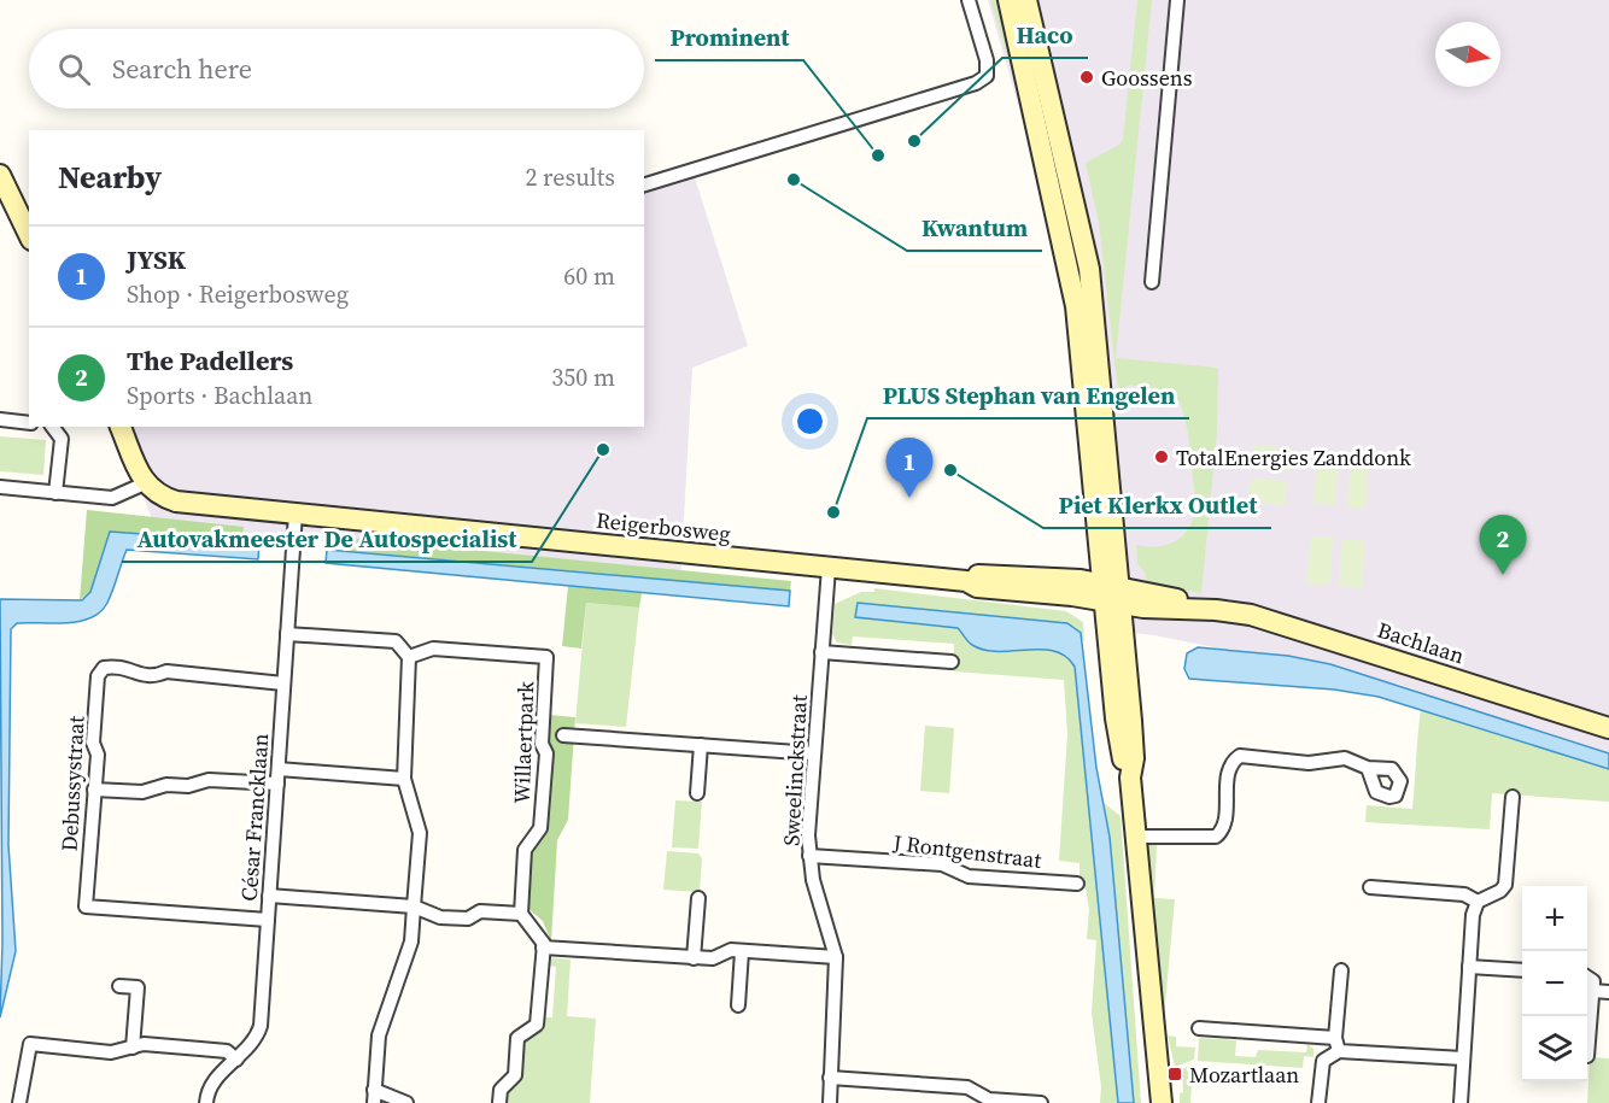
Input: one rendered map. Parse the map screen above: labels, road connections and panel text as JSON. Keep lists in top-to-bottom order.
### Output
{
  "streets": {
    "main road": ["Reigerbosweg", "Bachlaan"],
    "street": [
      "Willaertpark",
      "Sweelinckstraat",
      "Debussystraat",
      "César Francklaan",
      "J Rontgenstraat"
    ]
  },
  "crossings": [
    ["Reigerbosweg", "Bachlaan"],
    ["Reigerbosweg", "Sweelinckstraat"],
    ["Reigerbosweg", "César Francklaan"],
    ["Sweelinckstraat", "J Rontgenstraat"],
    ["Debussystraat", "César Francklaan"]
  ],
  "places": {
    "other": [
      "Goossens",
      "Haco",
      "Prominent",
      "Kwantum",
      "Autovakmeester De Autospecialist",
      "TotalEnergies Zanddonk",
      "Piet Klerkx Outlet",
      "PLUS Stephan van Engelen"
    ],
    "transit": ["Mozartlaan"]
  },
  "north": "right",
  "page": {
    "search": "Search here",
    "heading": ["Nearby", "2 results"],
    "list": [
      {
        "mark": "1",
        "name": "JYSK",
        "note": "Shop · Reigerbosweg",
        "value": "60 m"
      },
      {
        "mark": "2",
        "name": "The Padellers",
        "note": "Sports · Bachlaan",
        "value": "350 m"
      }
    ],
    "pins": ["1", "2"],
    "map_buttons": ["+", "−"]
  }
}
